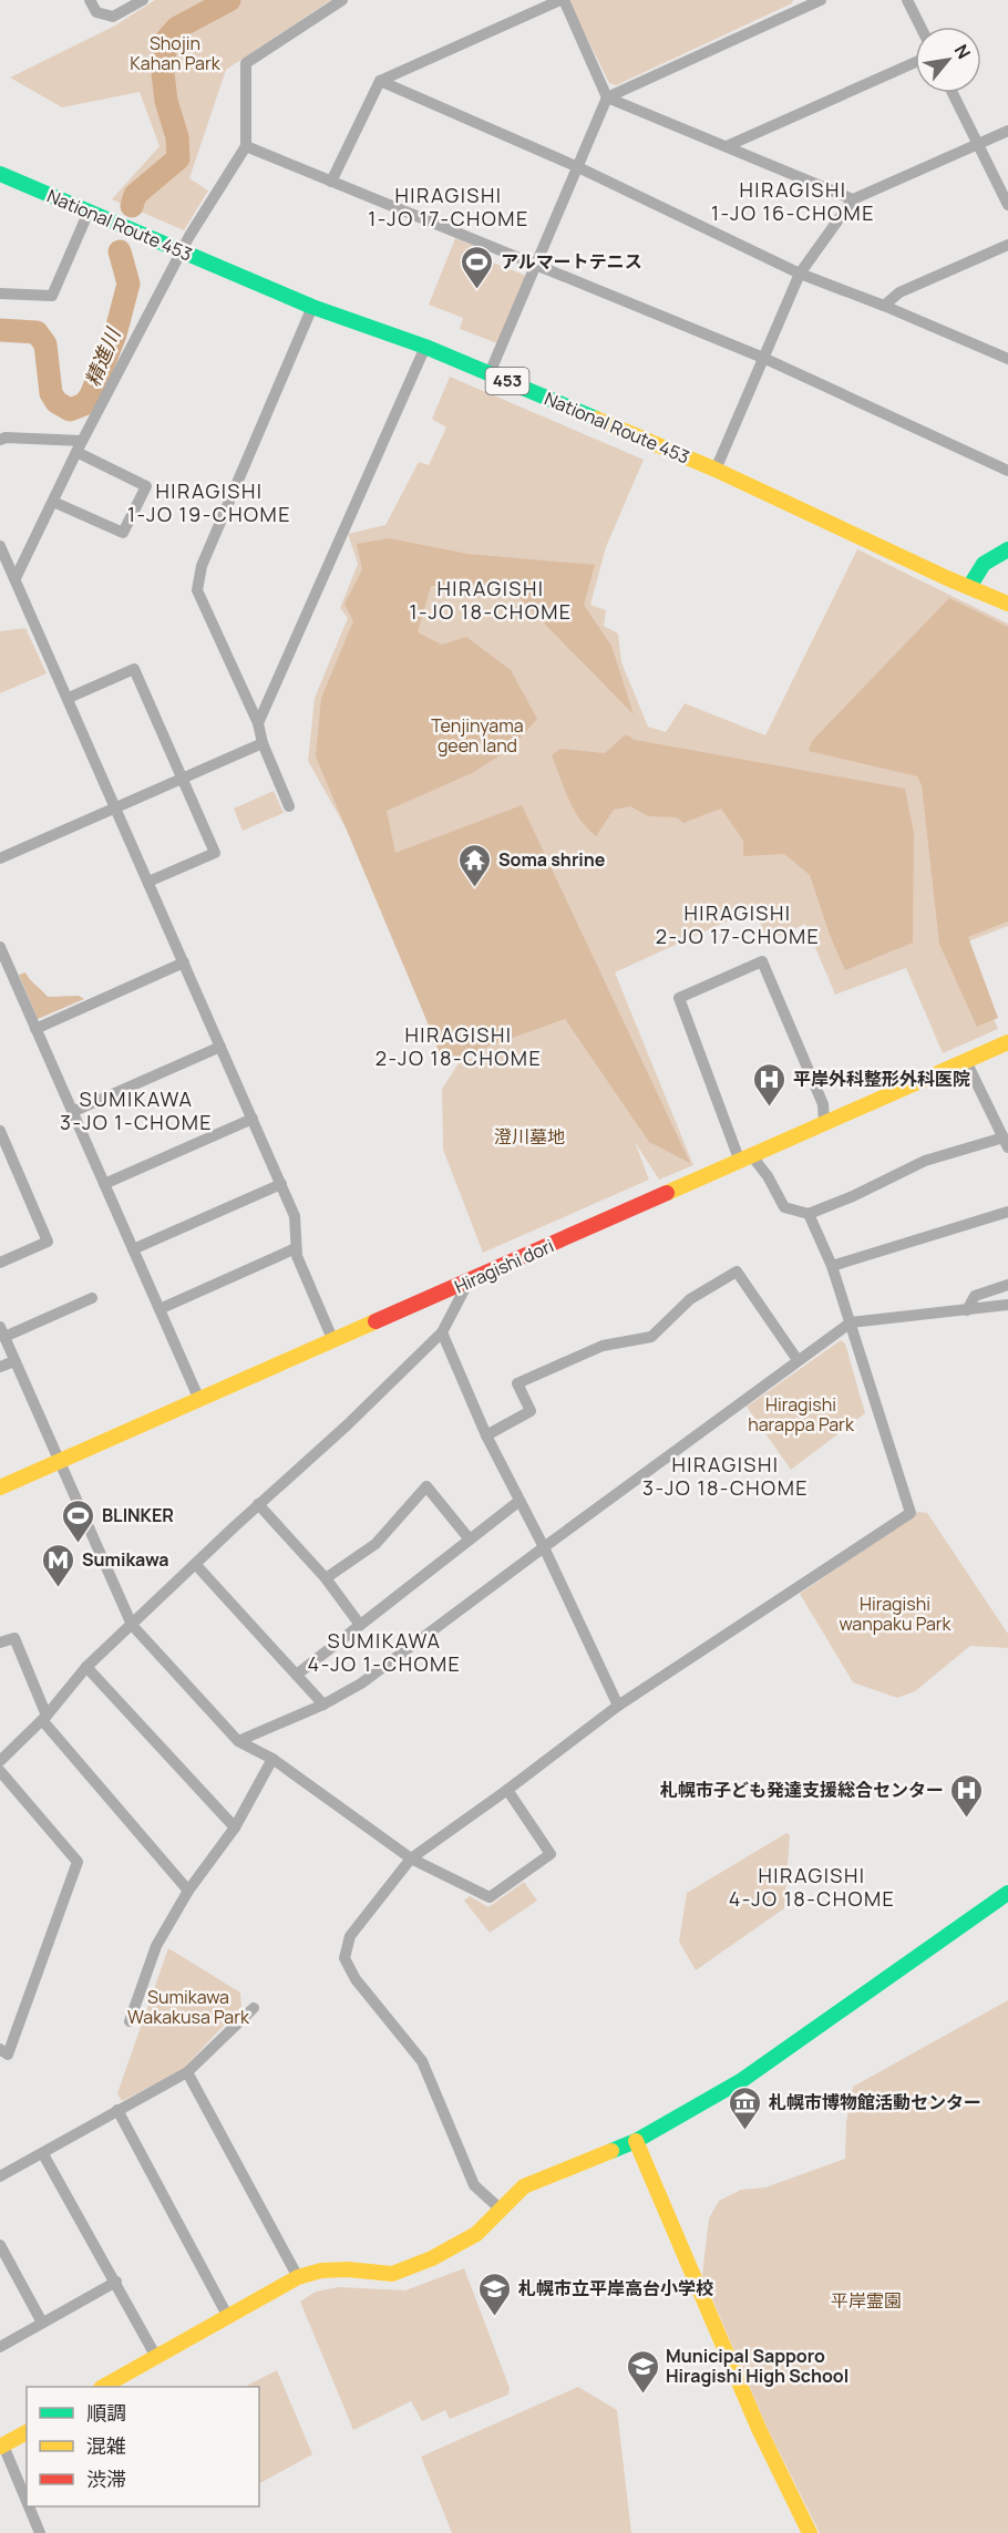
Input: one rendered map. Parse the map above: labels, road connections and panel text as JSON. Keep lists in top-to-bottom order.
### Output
{
  "streets": {
    "main road": ["National Route 453", "453", "Hiragishi dori"]
  },
  "districts": [
    "HIRAGISHI 1-JO 16-CHOME",
    "HIRAGISHI 1-JO 17-CHOME",
    "HIRAGISHI 1-JO 19-CHOME",
    "HIRAGISHI 1-JO 18-CHOME",
    "HIRAGISHI 2-JO 17-CHOME",
    "HIRAGISHI 2-JO 18-CHOME",
    "SUMIKAWA 3-JO 1-CHOME",
    "HIRAGISHI 3-JO 18-CHOME",
    "SUMIKAWA 4-JO 1-CHOME",
    "HIRAGISHI 4-JO 18-CHOME"
  ],
  "water": ["精進川"],
  "parks": [
    "Shojin Kahan Park",
    "Tenjinyama geen land",
    "澄川墓地",
    "Hiragishi harappa Park",
    "Hiragishi wanpaku Park",
    "Sumikawa Wakakusa Park",
    "平岸霊園"
  ],
  "places": {
    "sports": ["アルマートテニス", "BLINKER"],
    "temple": ["Soma shrine"],
    "hospital": ["平岸外科整形外科医院", "札幌市子ども発達支援総合センター"],
    "metro station": ["Sumikawa"],
    "museum": ["札幌市博物館活動センター"],
    "school or university": ["札幌市立平岸高台小学校", "Municipal Sapporo Hiragishi High School"]
  },
  "legend": ["順調", "混雑", "渋滞"],
  "north": "top right"
}
